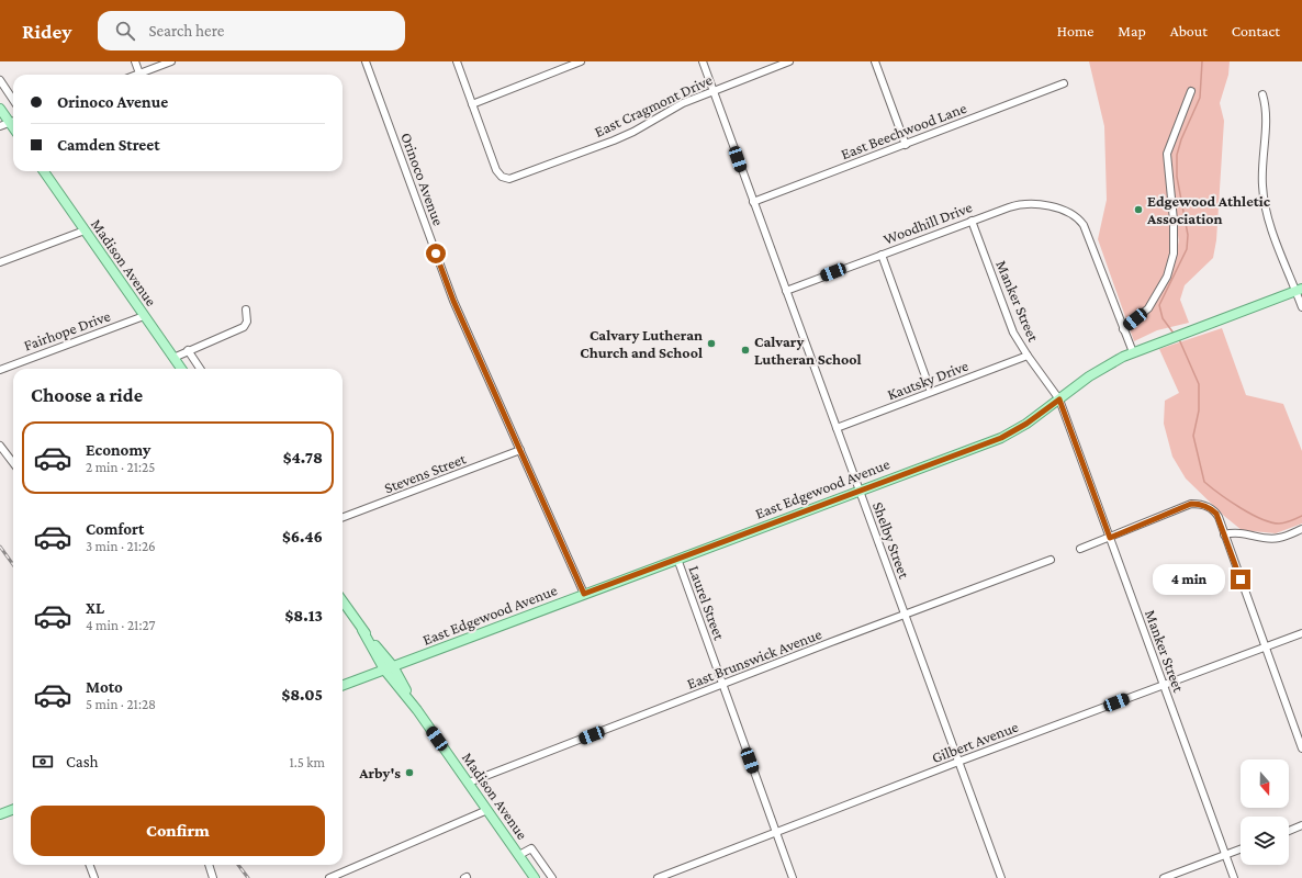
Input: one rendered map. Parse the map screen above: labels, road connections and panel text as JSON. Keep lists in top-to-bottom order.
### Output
{
  "streets": {
    "main road": ["Madison Avenue", "East Edgewood Avenue"],
    "street": [
      "East Cragmont Drive",
      "East Beechwood Lane",
      "Orinoco Avenue",
      "Woodhill Drive",
      "Manker Street",
      "Fairhope Drive",
      "Kautsky Drive",
      "Stevens Street",
      "Shelby Street",
      "Laurel Street",
      "East Brunswick Avenue",
      "Gilbert Avenue"
    ]
  },
  "crossings": [
    ["East Cragmont Drive", "Shelby Street"],
    ["East Beechwood Lane", "Shelby Street"],
    ["Orinoco Avenue", "Stevens Street"],
    ["Orinoco Avenue", "East Edgewood Avenue"],
    ["Woodhill Drive", "Manker Street"],
    ["Woodhill Drive", "Shelby Street"],
    ["Madison Avenue", "Fairhope Drive"],
    ["Madison Avenue", "East Edgewood Avenue"],
    ["Madison Avenue", "East Brunswick Avenue"],
    ["Manker Street", "Kautsky Drive"],
    ["Manker Street", "East Edgewood Avenue"],
    ["Manker Street", "Gilbert Avenue"],
    ["Kautsky Drive", "Shelby Street"],
    ["East Edgewood Avenue", "Shelby Street"],
    ["East Edgewood Avenue", "Laurel Street"],
    ["Shelby Street", "East Brunswick Avenue"],
    ["Shelby Street", "Gilbert Avenue"],
    ["Laurel Street", "East Brunswick Avenue"],
    ["Laurel Street", "Gilbert Avenue"]
  ],
  "places": [
    "Edgewood Athletic Association",
    "Calvary Lutheran Church and School",
    "Calvary Lutheran School",
    "Arby's"
  ],
  "north": "bottom",
  "page": {
    "header": "Ridey",
    "search": "Search here",
    "nav": [
      "Home",
      "Map",
      "About",
      "Contact"
    ],
    "banner": ["Orinoco Avenue", "Camden Street"],
    "heading": "Choose a ride",
    "list": [
      {
        "name": "Economy",
        "note": "2 min · 21:25",
        "value": "$4.78"
      },
      {
        "name": "Comfort",
        "note": "3 min · 21:26",
        "value": "$6.46"
      },
      {
        "name": "XL",
        "note": "4 min · 21:27",
        "value": "$8.13"
      },
      {
        "name": "Moto",
        "note": "5 min · 21:28",
        "value": "$8.05"
      }
    ],
    "bubble": "4 min",
    "pay": ["Cash", "1.5 km"],
    "buttons": "Confirm"
  }
}
